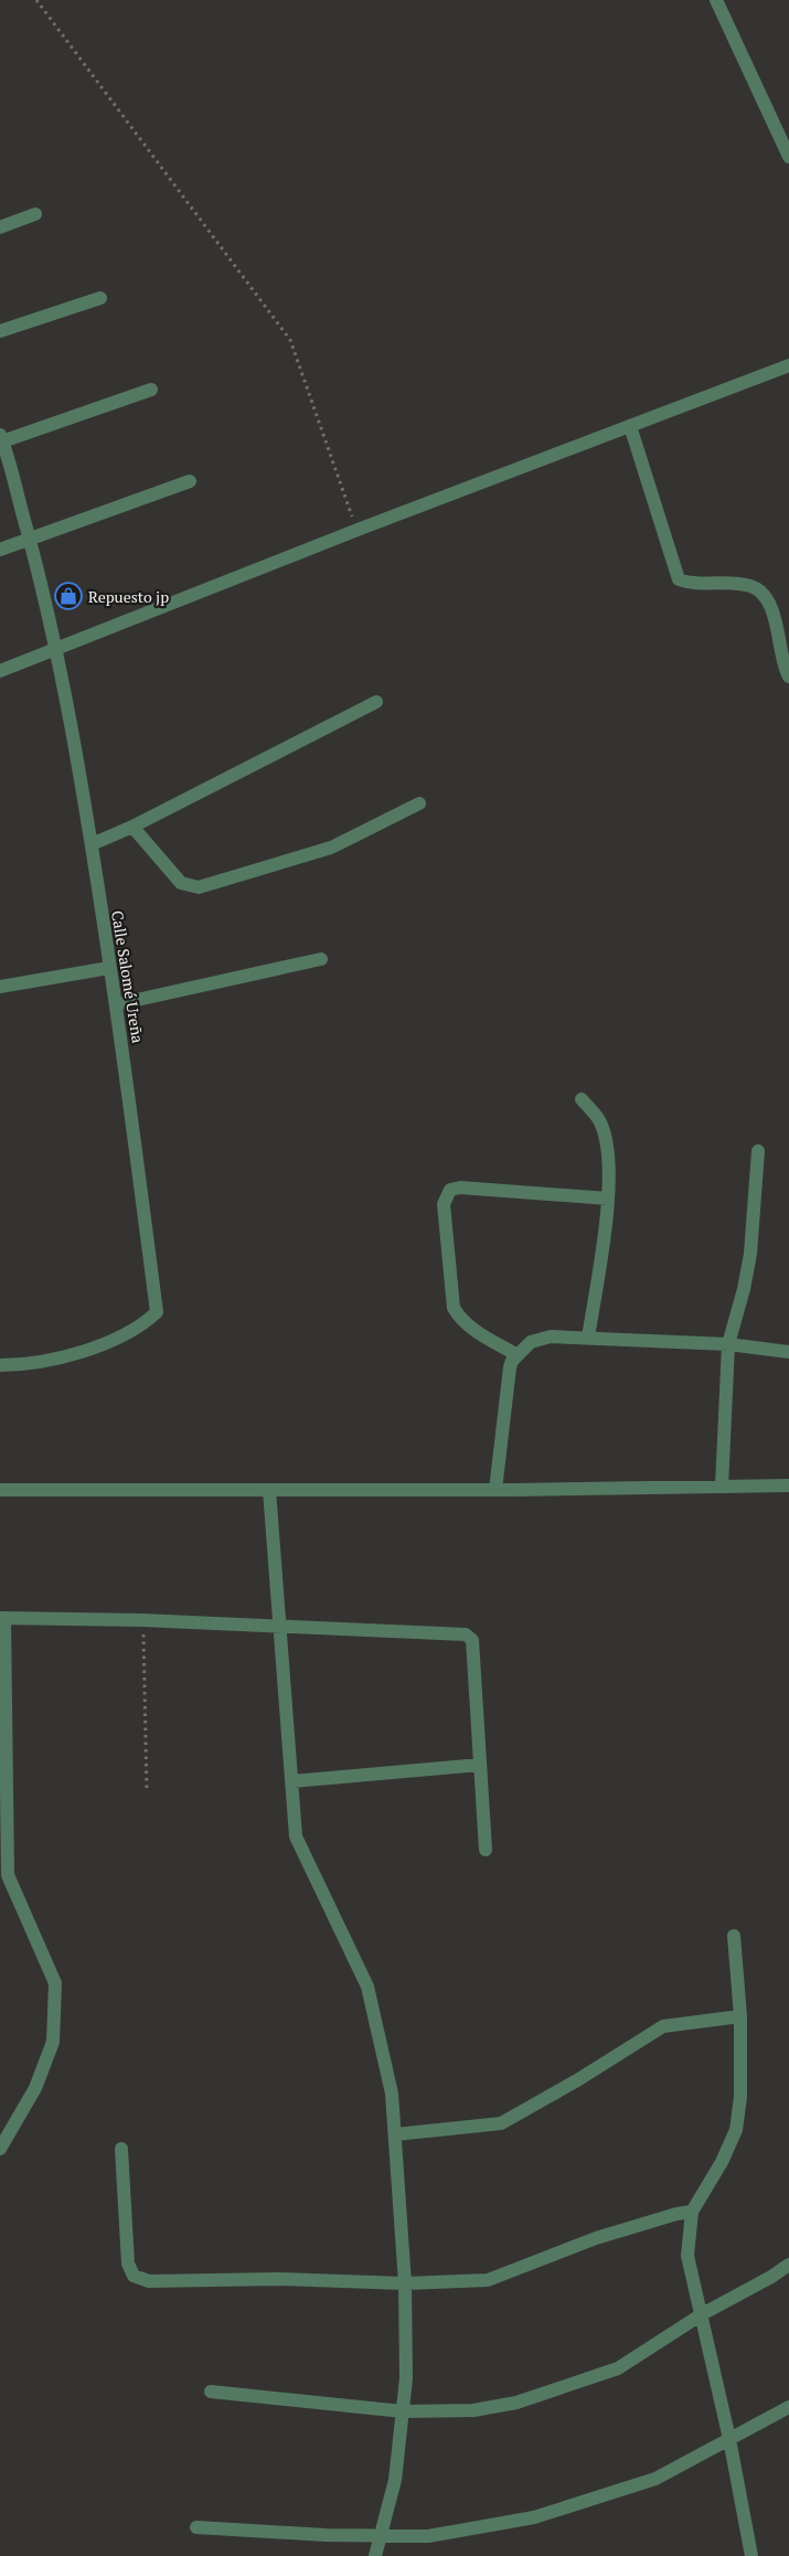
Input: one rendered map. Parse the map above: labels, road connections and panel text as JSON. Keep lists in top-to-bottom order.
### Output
{
  "streets": {
    "street": ["Calle Salomé Ureña"]
  },
  "places": {
    "shop": ["Repuesto jp"]
  }
}
